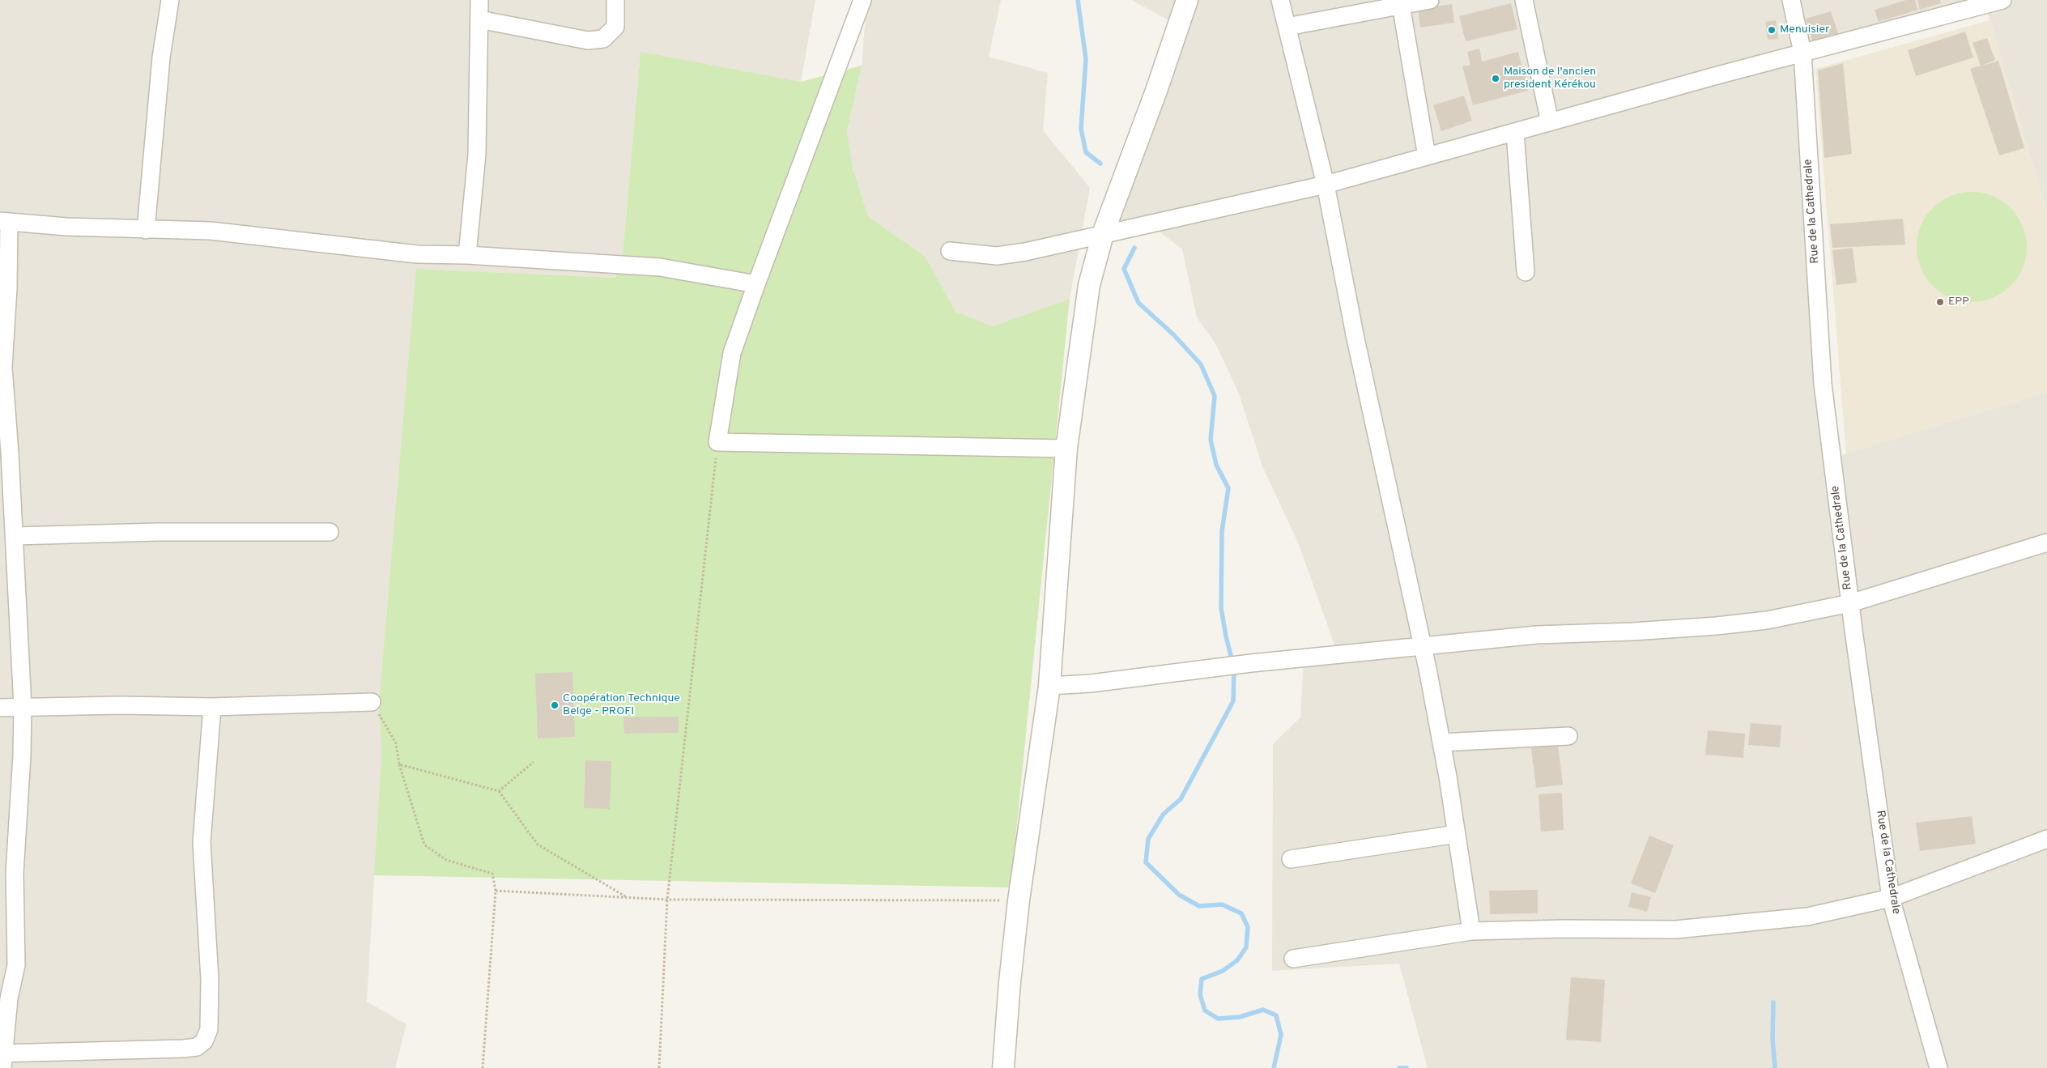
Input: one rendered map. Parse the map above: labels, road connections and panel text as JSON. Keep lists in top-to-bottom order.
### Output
{
  "streets": {
    "street": ["Rue de la Cathedrale"]
  },
  "places": [
    "Menuisier",
    "Maison de l'ancien president Kérékou",
    "EPP",
    "Coopération Technique Belge - PROFI"
  ]
}
